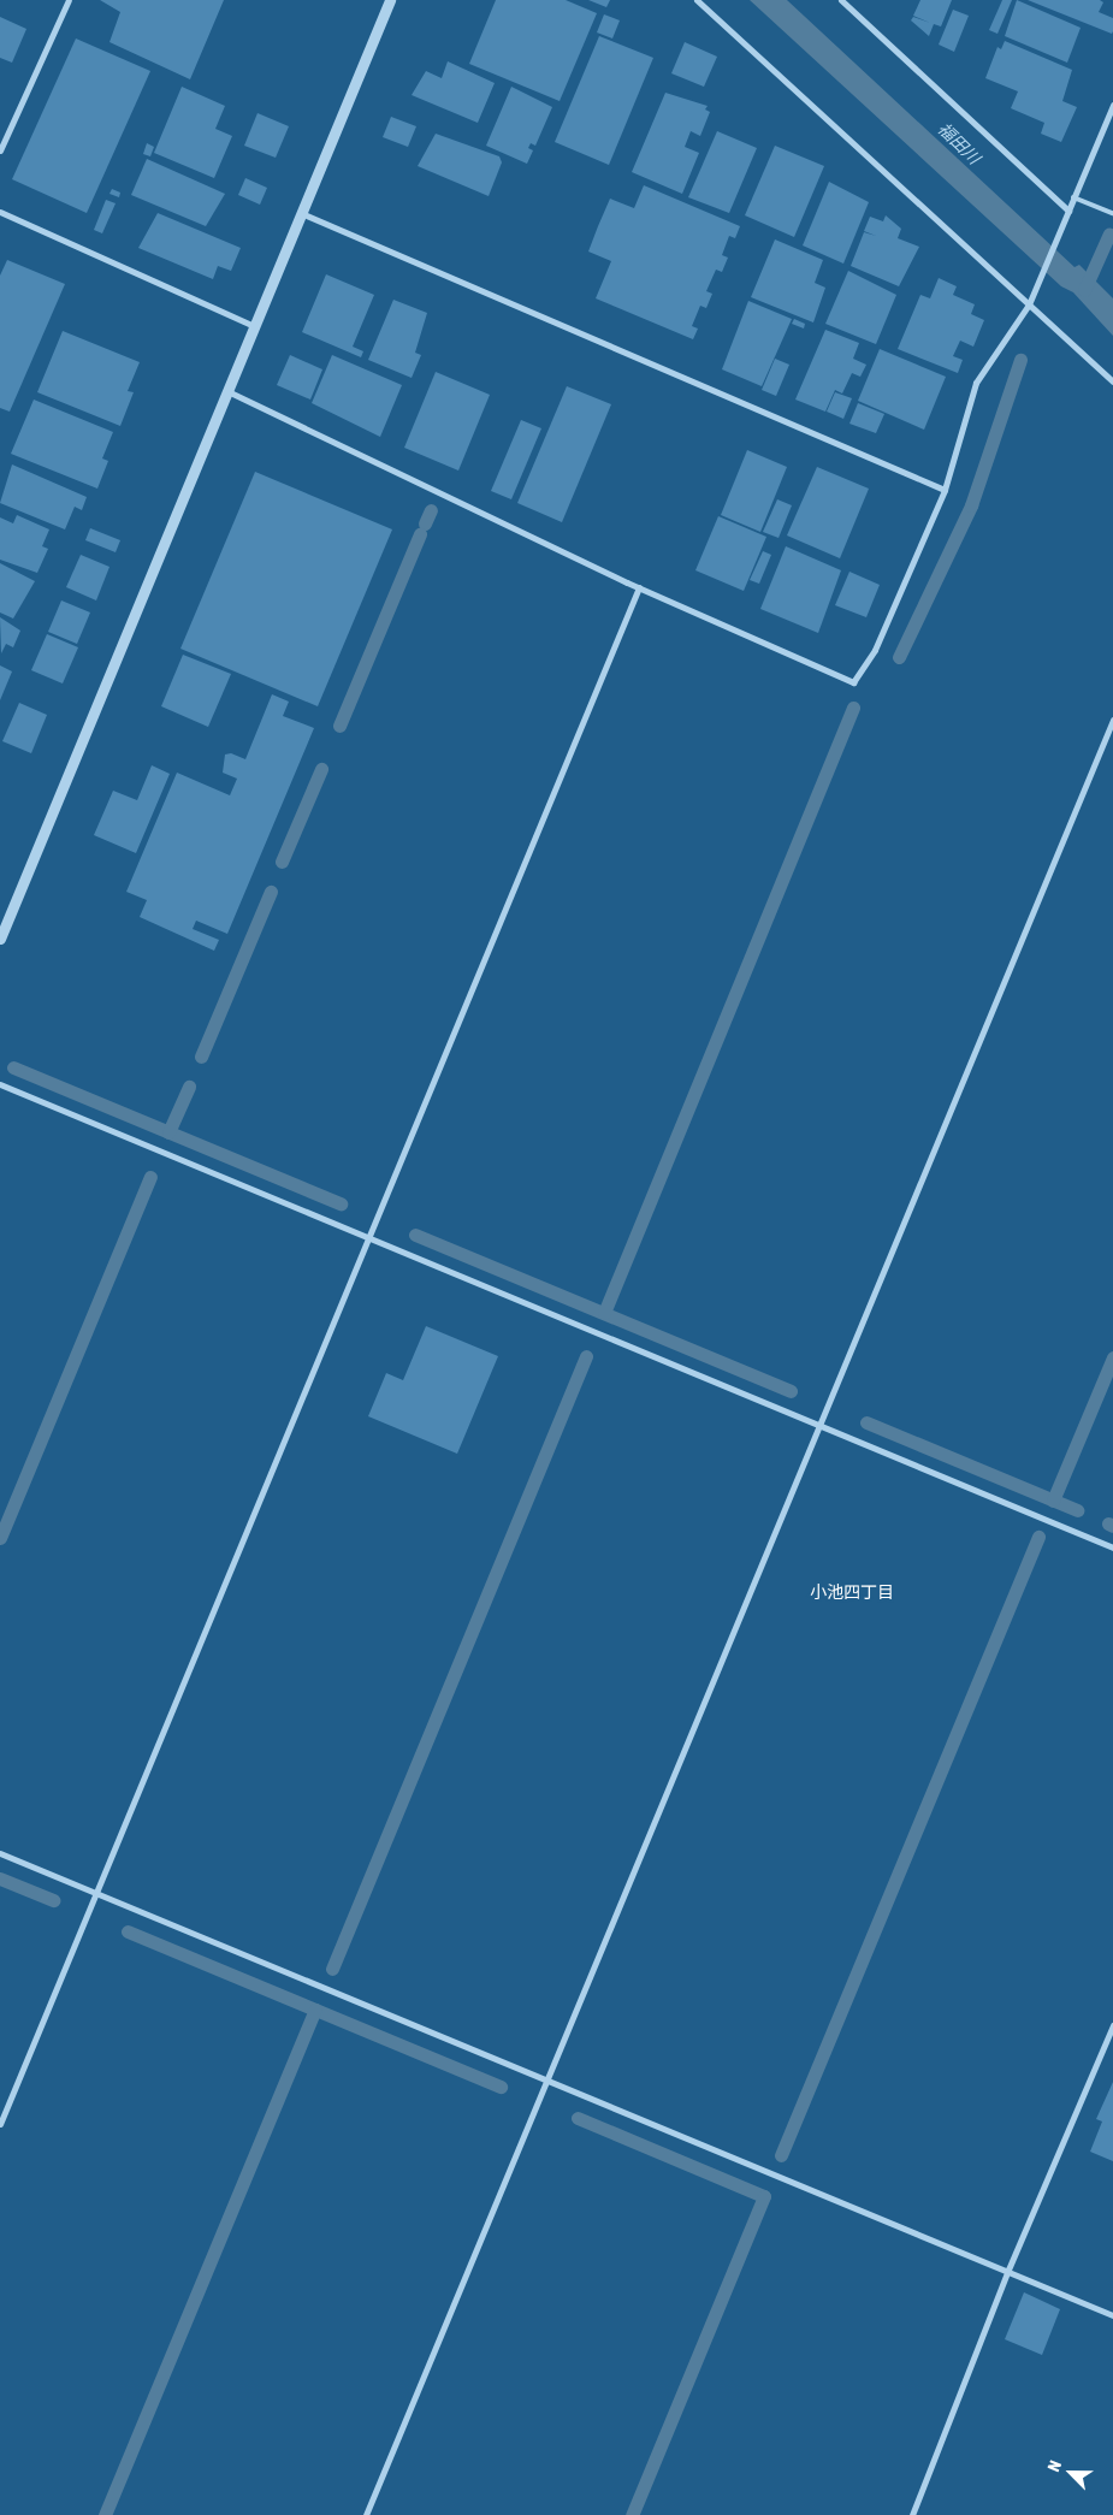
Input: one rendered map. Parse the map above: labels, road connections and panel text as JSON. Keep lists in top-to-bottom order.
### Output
{
  "districts": ["小池四丁目"],
  "water": ["福田川"],
  "north": "top left"
}
